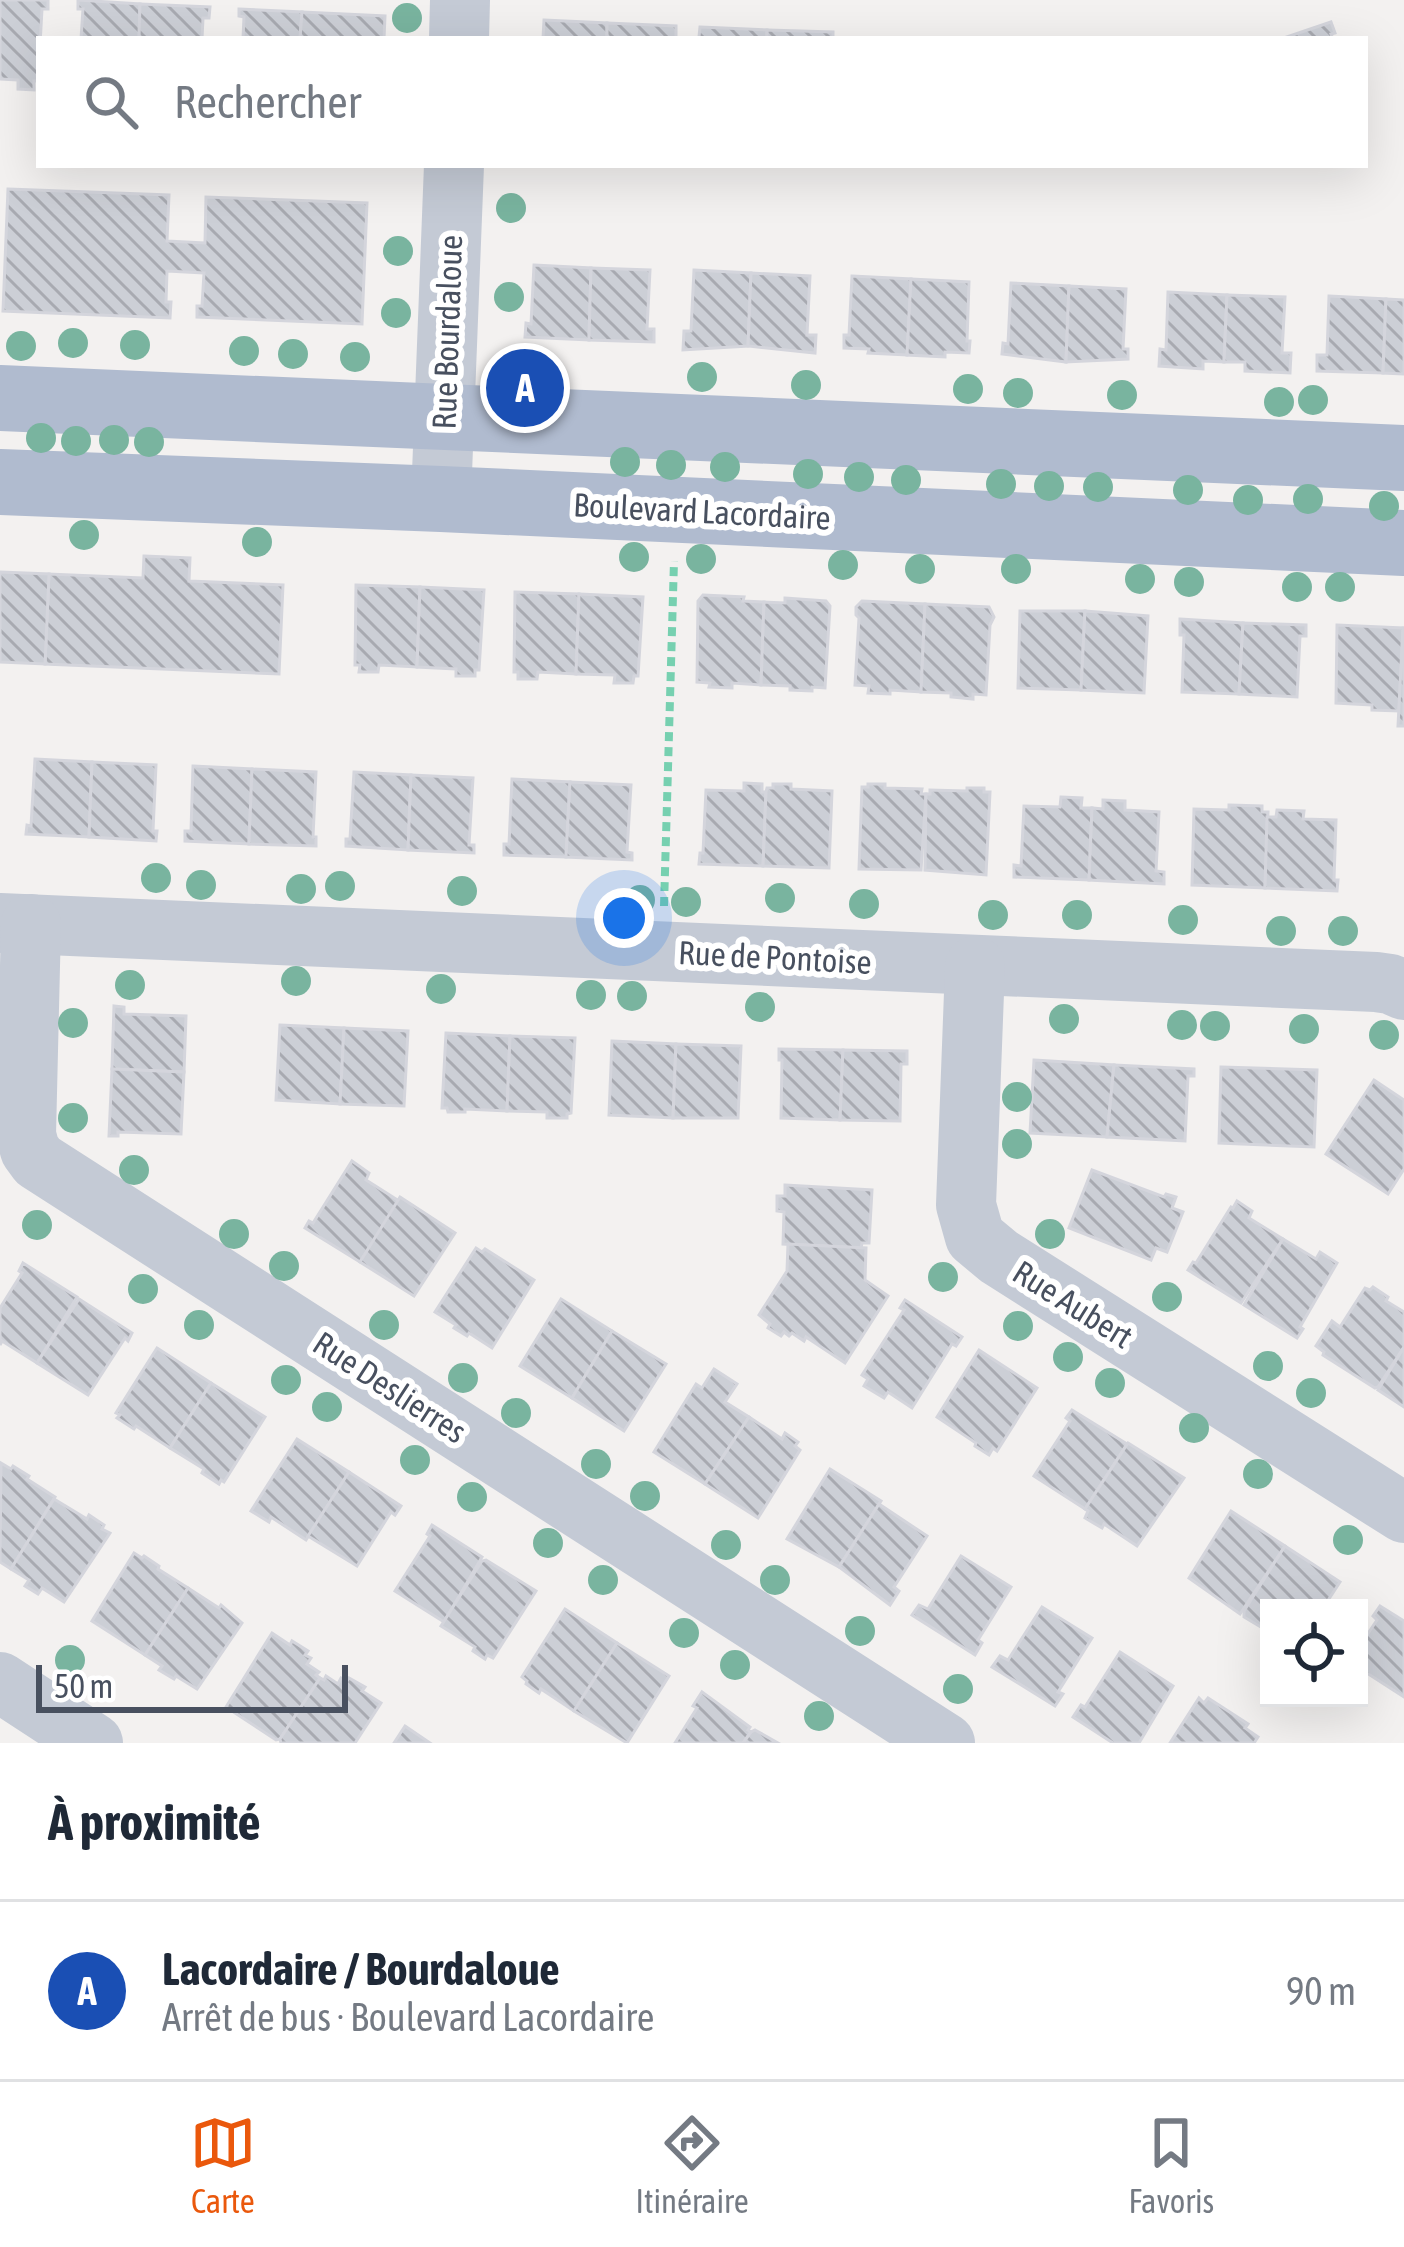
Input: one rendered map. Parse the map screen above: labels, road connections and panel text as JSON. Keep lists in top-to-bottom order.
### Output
{
  "streets": {
    "main road": ["Boulevard Lacordaire"],
    "street": [
      "Rue Bourdaloue",
      "Rue de Pontoise",
      "Rue Aubert",
      "Rue Deslierres"
    ]
  },
  "crossings": [
    ["Rue Bourdaloue", "Boulevard Lacordaire"],
    ["Rue de Pontoise", "Rue Aubert"],
    ["Rue de Pontoise", "Rue Deslierres"]
  ],
  "scale_bar": "50 m",
  "page": {
    "search": "Rechercher",
    "pins": "A",
    "scale": "50 m",
    "heading": "À proximité",
    "list": [
      {
        "mark": "A",
        "name": "Lacordaire / Bourdaloue",
        "note": "Arrêt de bus · Boulevard Lacordaire",
        "value": "90 m"
      }
    ],
    "nav": ["Carte", "Itinéraire", "Favoris"]
  }
}
